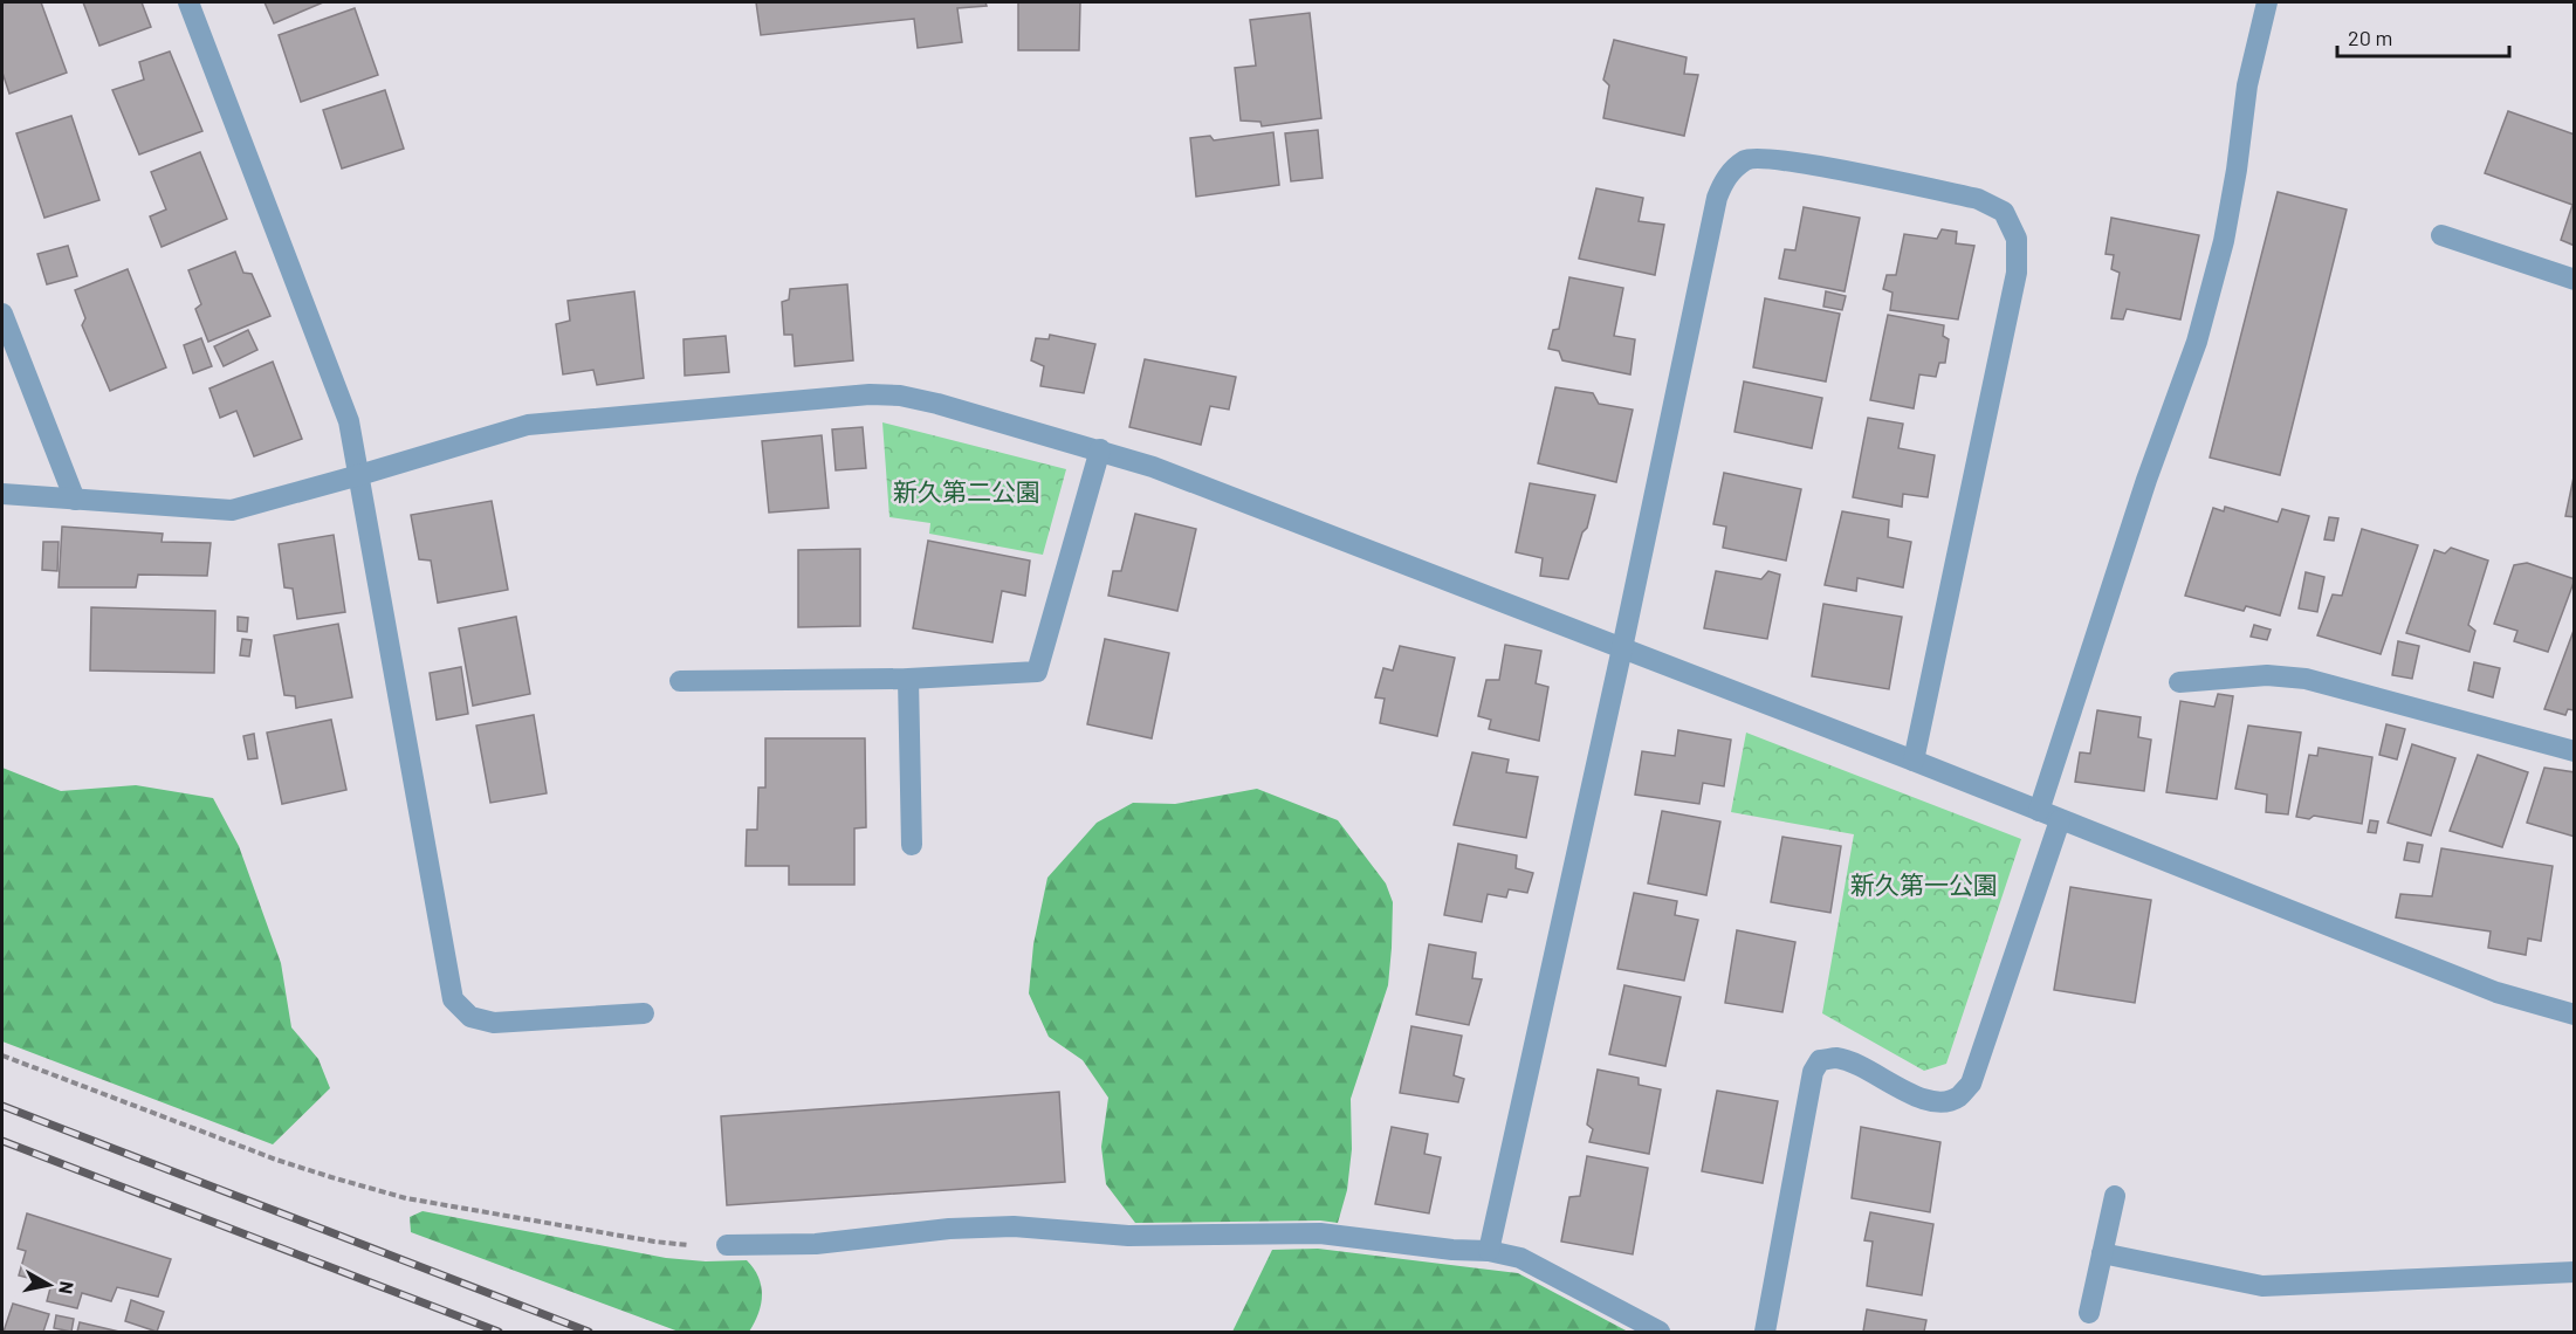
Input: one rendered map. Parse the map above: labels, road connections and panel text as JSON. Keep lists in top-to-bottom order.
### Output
{
  "parks": ["新久第二公園", "新久第一公園"],
  "scale_bar": "20 m",
  "north": "right"
}
